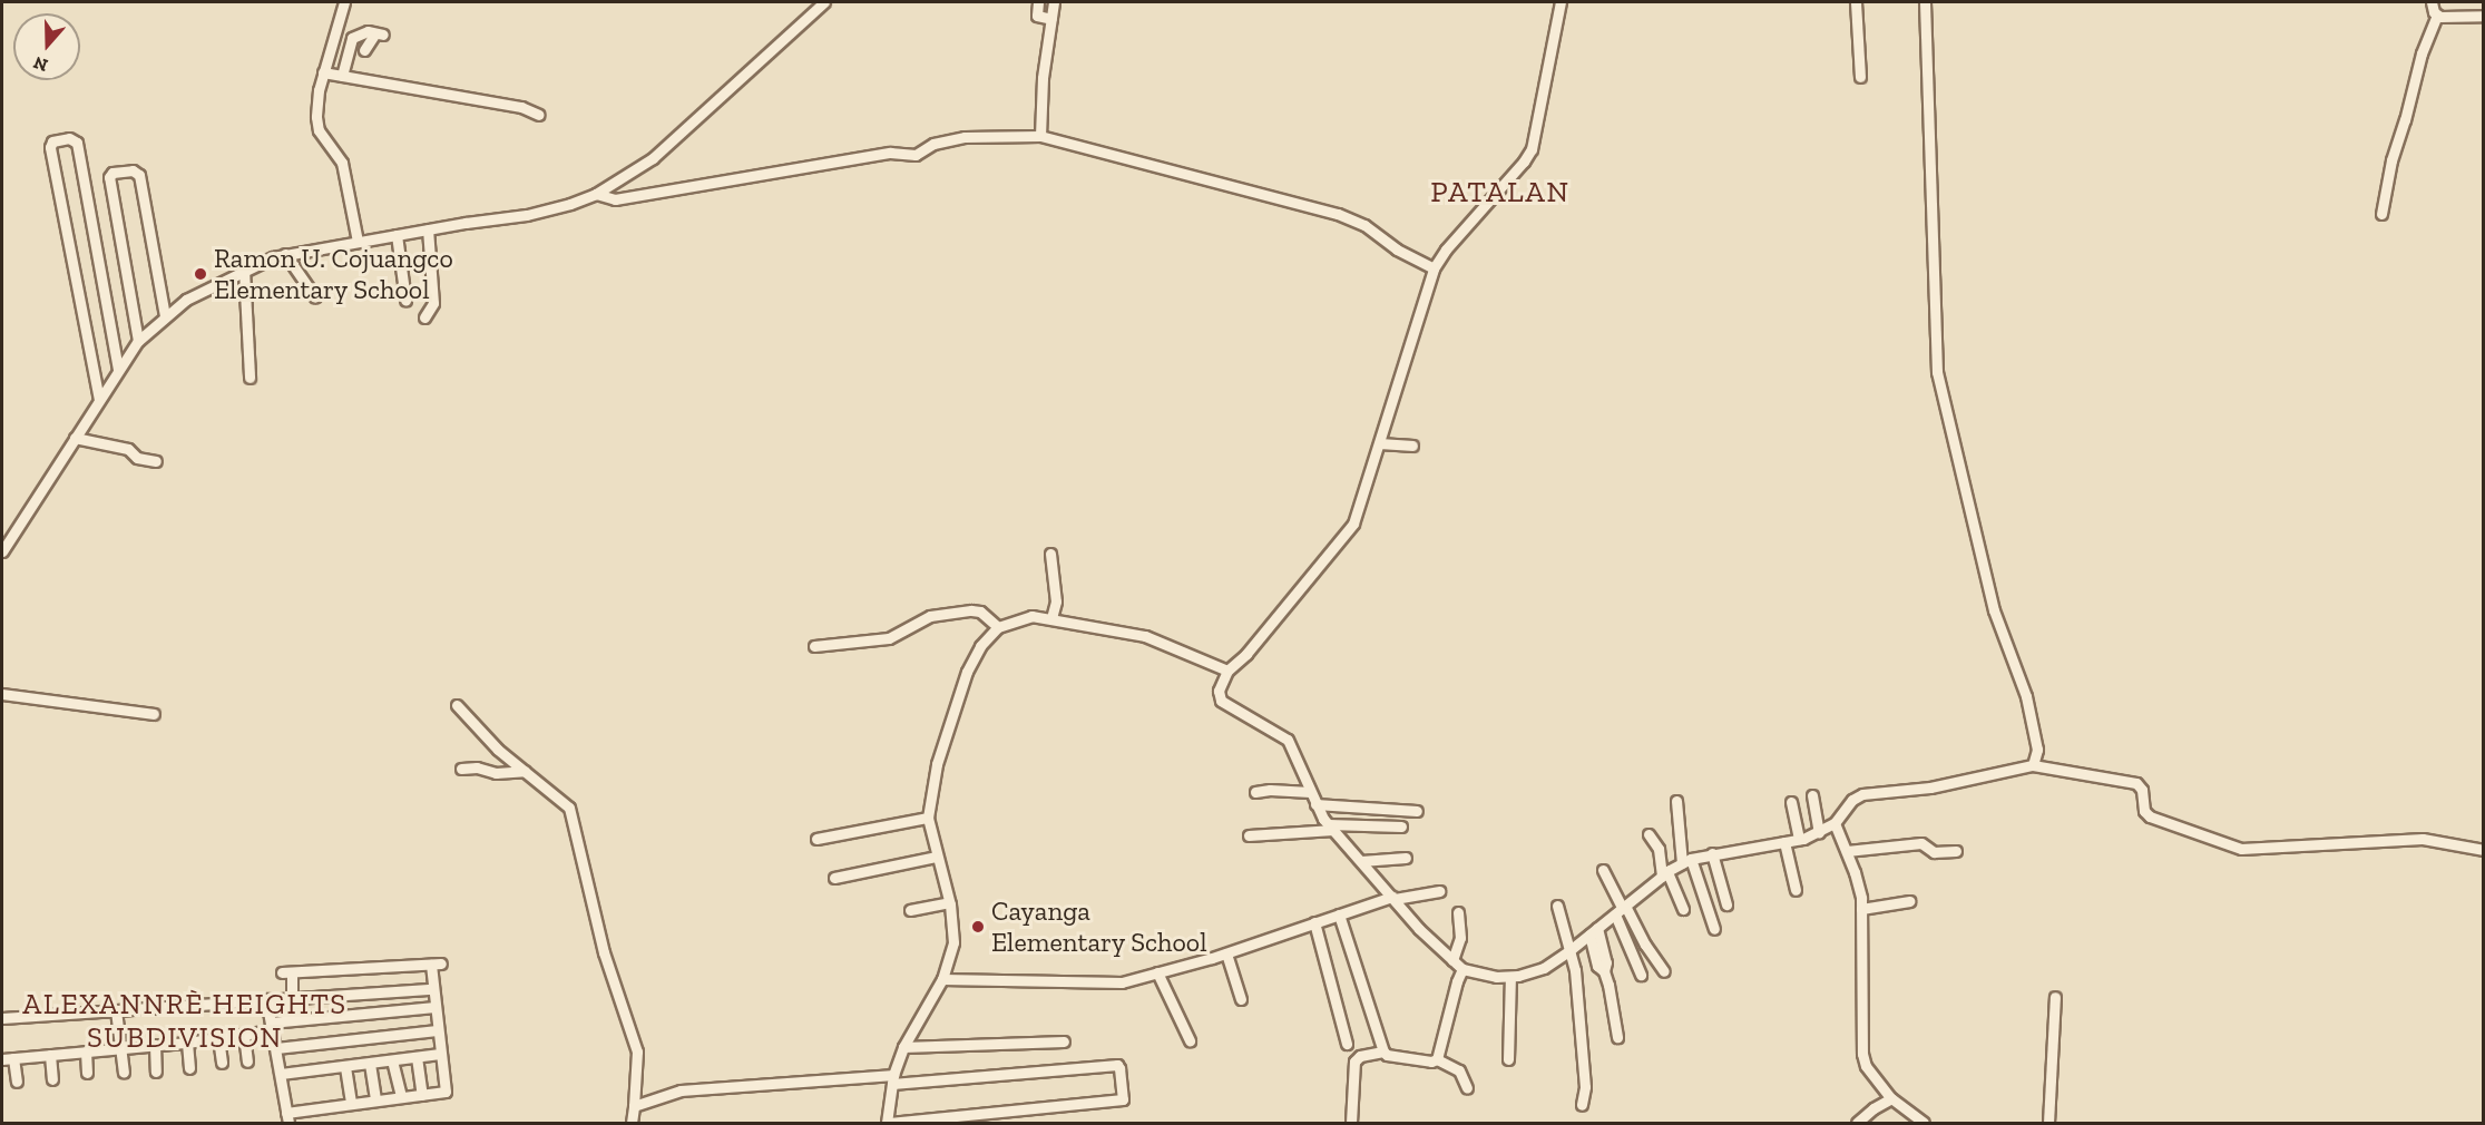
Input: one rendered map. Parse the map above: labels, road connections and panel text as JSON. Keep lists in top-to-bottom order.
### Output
{
  "districts": ["PATALAN", "ALEXANNRÈ HEIGHTS SUBDIVISION"],
  "places": ["Ramon U. Cojuangco Elementary School", "Cayanga Elementary School"],
  "north": "bottom"
}
